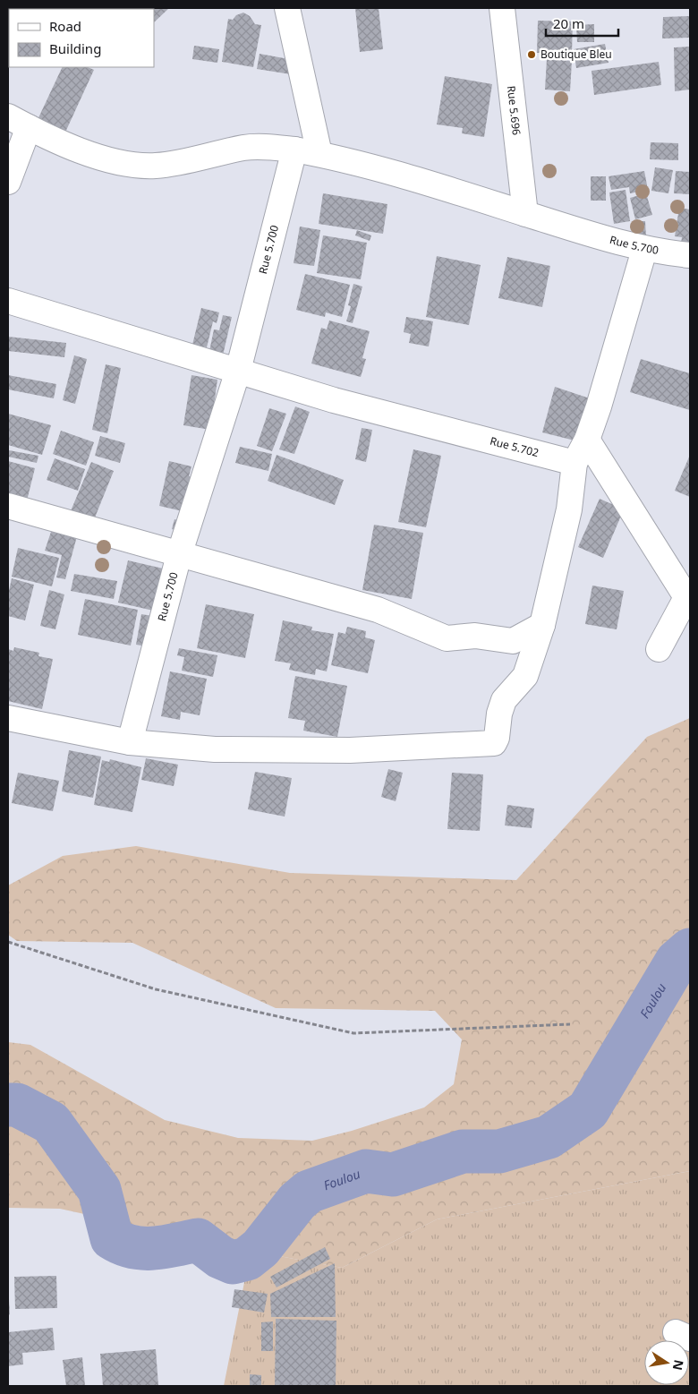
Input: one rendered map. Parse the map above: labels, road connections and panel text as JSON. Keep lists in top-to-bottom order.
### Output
{
  "streets": {
    "street": ["Rue 5.696", "Rue 5.700", "Rue 5.702"]
  },
  "crossings": [
    ["Rue 5.696", "Rue 5.700"],
    ["Rue 5.700", "Rue 5.702"]
  ],
  "water": ["Foulou"],
  "places": ["Boutique Bleu"],
  "legend": ["Road", "Building"],
  "scale_bar": "20 m",
  "north": "right"
}
